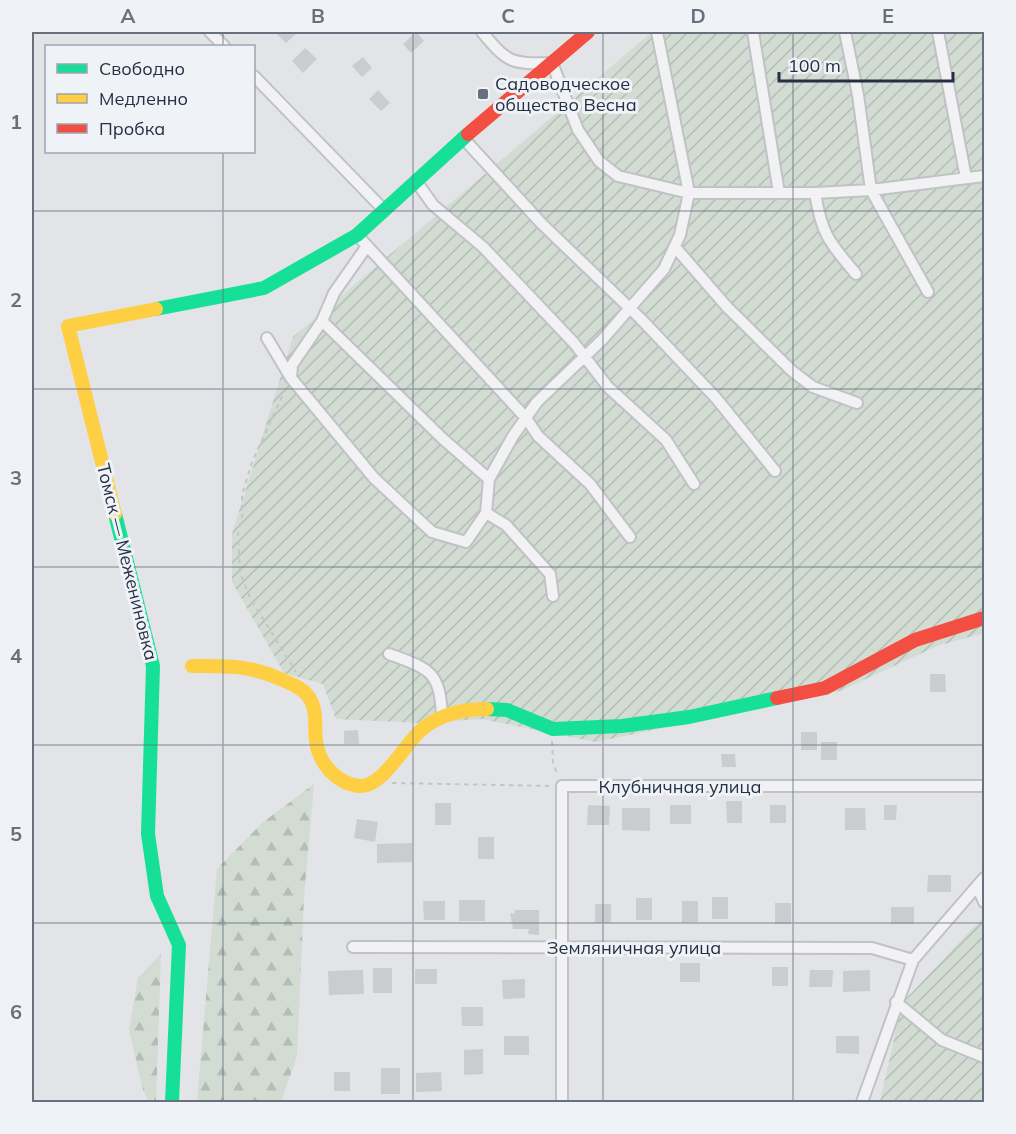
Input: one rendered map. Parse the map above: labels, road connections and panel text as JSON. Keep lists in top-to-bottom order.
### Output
{
  "streets": {
    "street": ["Томск — Межениновка", "Клубничная улица", "Земляничная улица"]
  },
  "places": {
    "transit": ["Садоводческое общество Весна"]
  },
  "legend": ["Свободно", "Медленно", "Пробка"],
  "scale_bar": "100 m",
  "grid": {
    "columns": [
      "A",
      "B",
      "C",
      "D",
      "E"
    ],
    "rows": [
      "1",
      "2",
      "3",
      "4",
      "5",
      "6"
    ]
  }
}
